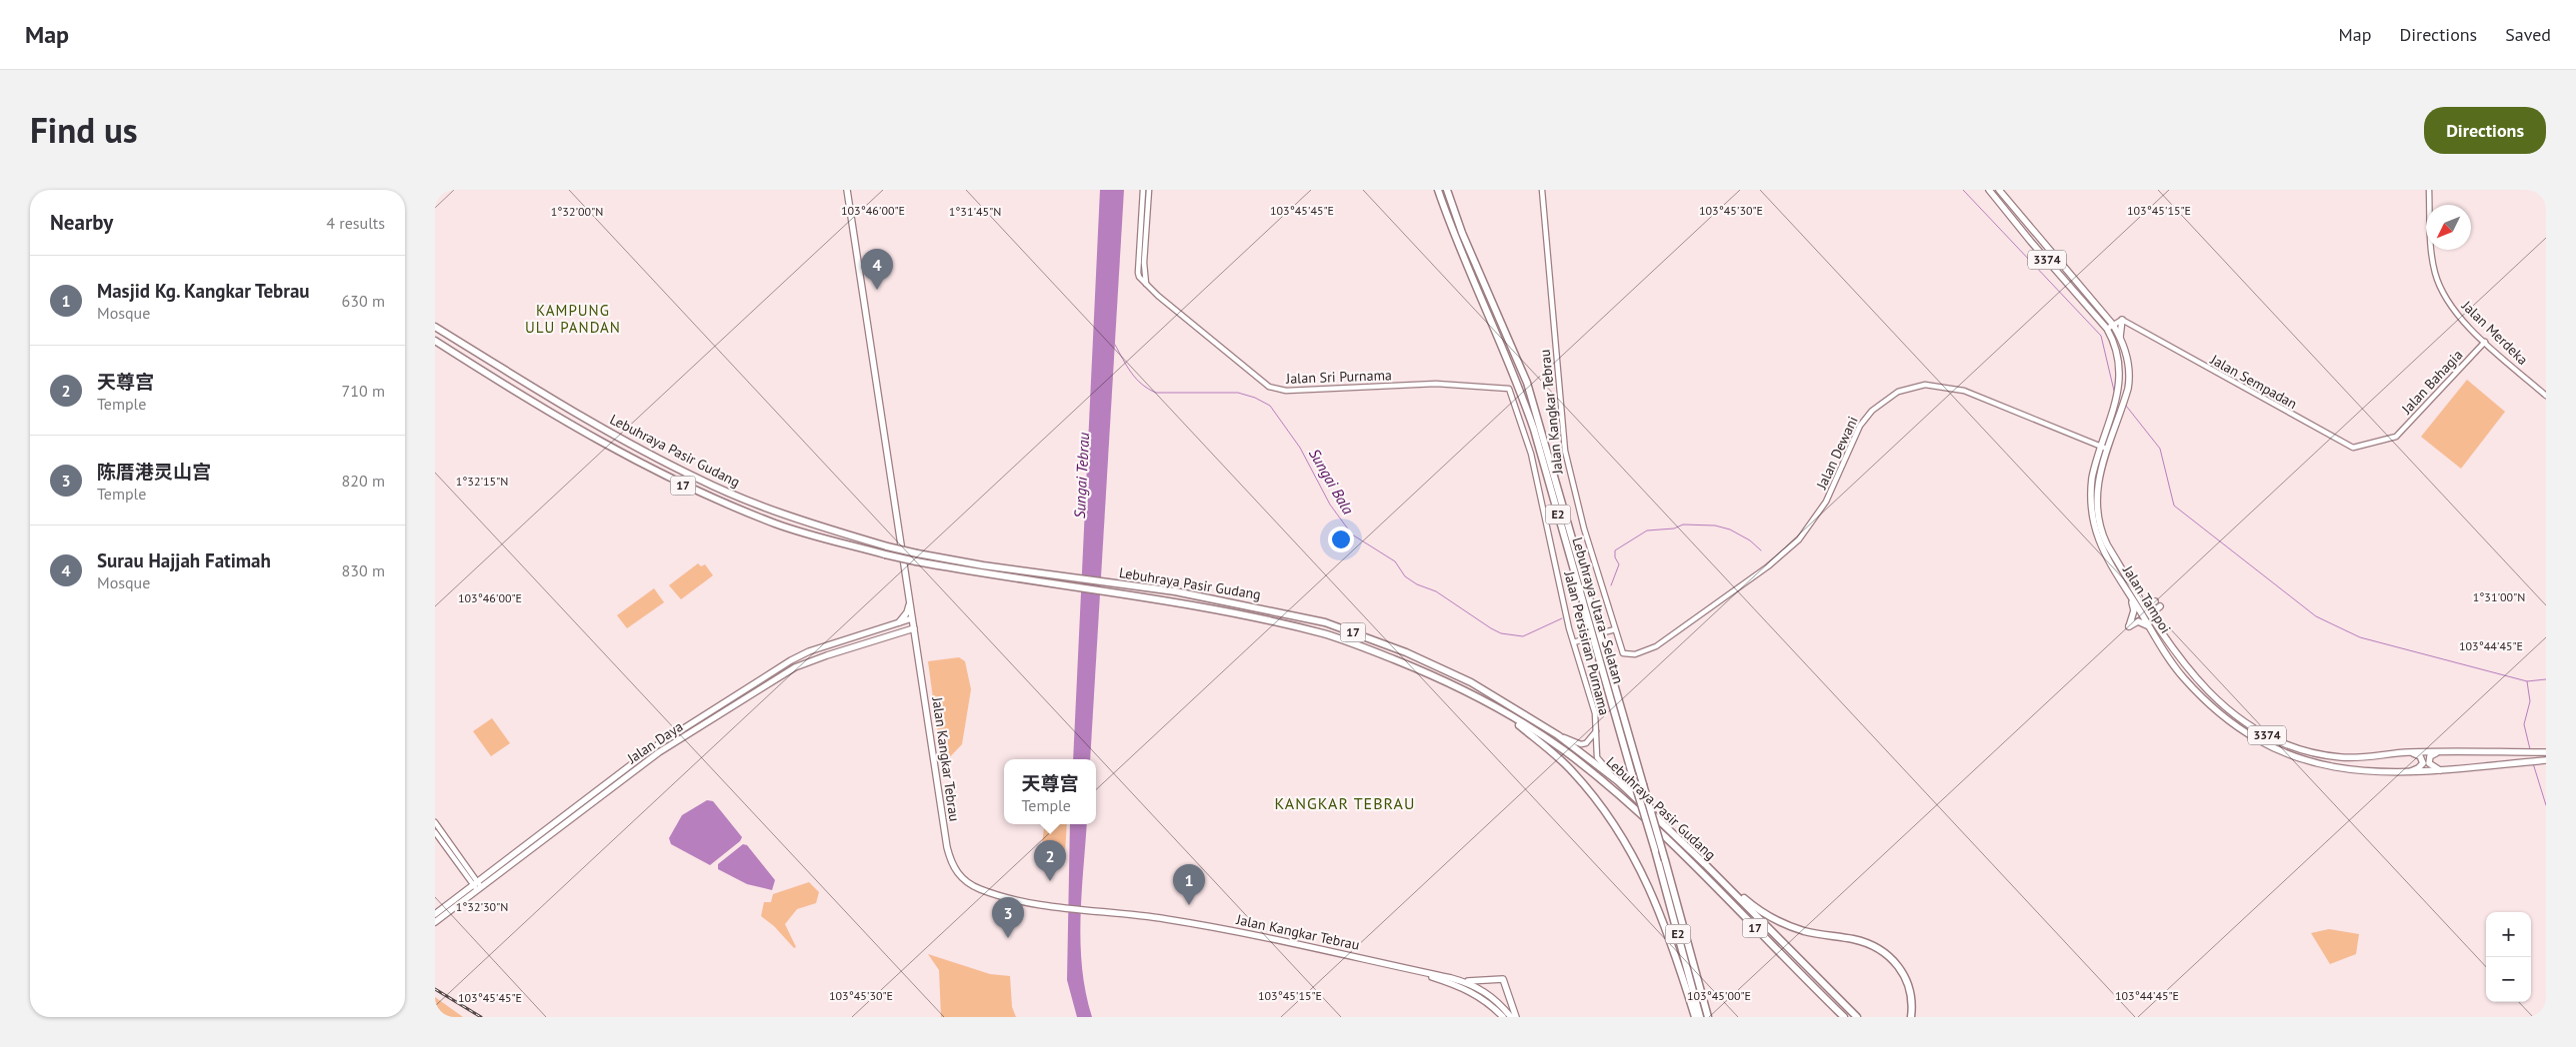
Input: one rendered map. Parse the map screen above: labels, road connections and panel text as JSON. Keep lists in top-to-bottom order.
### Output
{
  "streets": {
    "highway": [
      "Lebuhraya Pasir Gudang",
      "17",
      "E2",
      "Lebuhraya Utara–Selatan"
    ],
    "main road": [
      "3374",
      "Jalan Kangkar Tebrau",
      "Jalan Tampoi",
      "Jalan Daya"
    ],
    "street": [
      "Jalan Merdeka",
      "Jalan Sri Purnama",
      "Jalan Sempadan",
      "Jalan Bahagia",
      "Jalan Dewani",
      "Jalan Persisiran Purnama"
    ]
  },
  "crossings": [
    ["Jalan Merdeka", "Jalan Bahagia"],
    ["Jalan Sri Purnama", "Jalan Persisiran Purnama"],
    ["Jalan Sempadan", "Jalan Bahagia"],
    ["Jalan Kangkar Tebrau", "Jalan Dewani"],
    ["Jalan Kangkar Tebrau", "Jalan Daya"],
    ["Lebuhraya Pasir Gudang", "Jalan Persisiran Purnama"],
    ["Jalan Dewani", "Jalan Tampoi"]
  ],
  "districts": ["KAMPUNG ULU PANDAN", "KANGKAR TEBRAU"],
  "water": ["Sungai Tebrau", "Sungai Bala"],
  "north": "bottom left",
  "page": {
    "header": "Map",
    "nav": ["Map", "Directions", "Saved"],
    "title": "Find us",
    "buttons": "Directions",
    "heading": ["Nearby", "4 results"],
    "pins": [
      "4",
      "2",
      "1",
      "3"
    ],
    "list": [
      {
        "mark": "1",
        "name": "Masjid Kg. Kangkar Tebrau",
        "note": "Mosque",
        "value": "630 m"
      },
      {
        "mark": "2",
        "name": "天尊宫",
        "note": "Temple",
        "value": "710 m"
      },
      {
        "mark": "3",
        "name": "陈厝港灵山宫",
        "note": "Temple",
        "value": "820 m"
      },
      {
        "mark": "4",
        "name": "Surau Hajjah Fatimah",
        "note": "Mosque",
        "value": "830 m"
      }
    ],
    "popup": ["天尊宫", "Temple"],
    "map_buttons": ["+", "−"]
  },
  "coordinates": [
    "103°46'00\"E",
    "103°45'45\"E",
    "103°45'30\"E",
    "103°45'15\"E",
    "1°32'00\"N",
    "1°31'45\"N",
    "1°32'15\"N",
    "1°31'00\"N",
    "103°44'45\"E",
    "1°32'30\"N",
    "103°45'00\"E"
  ]
}
